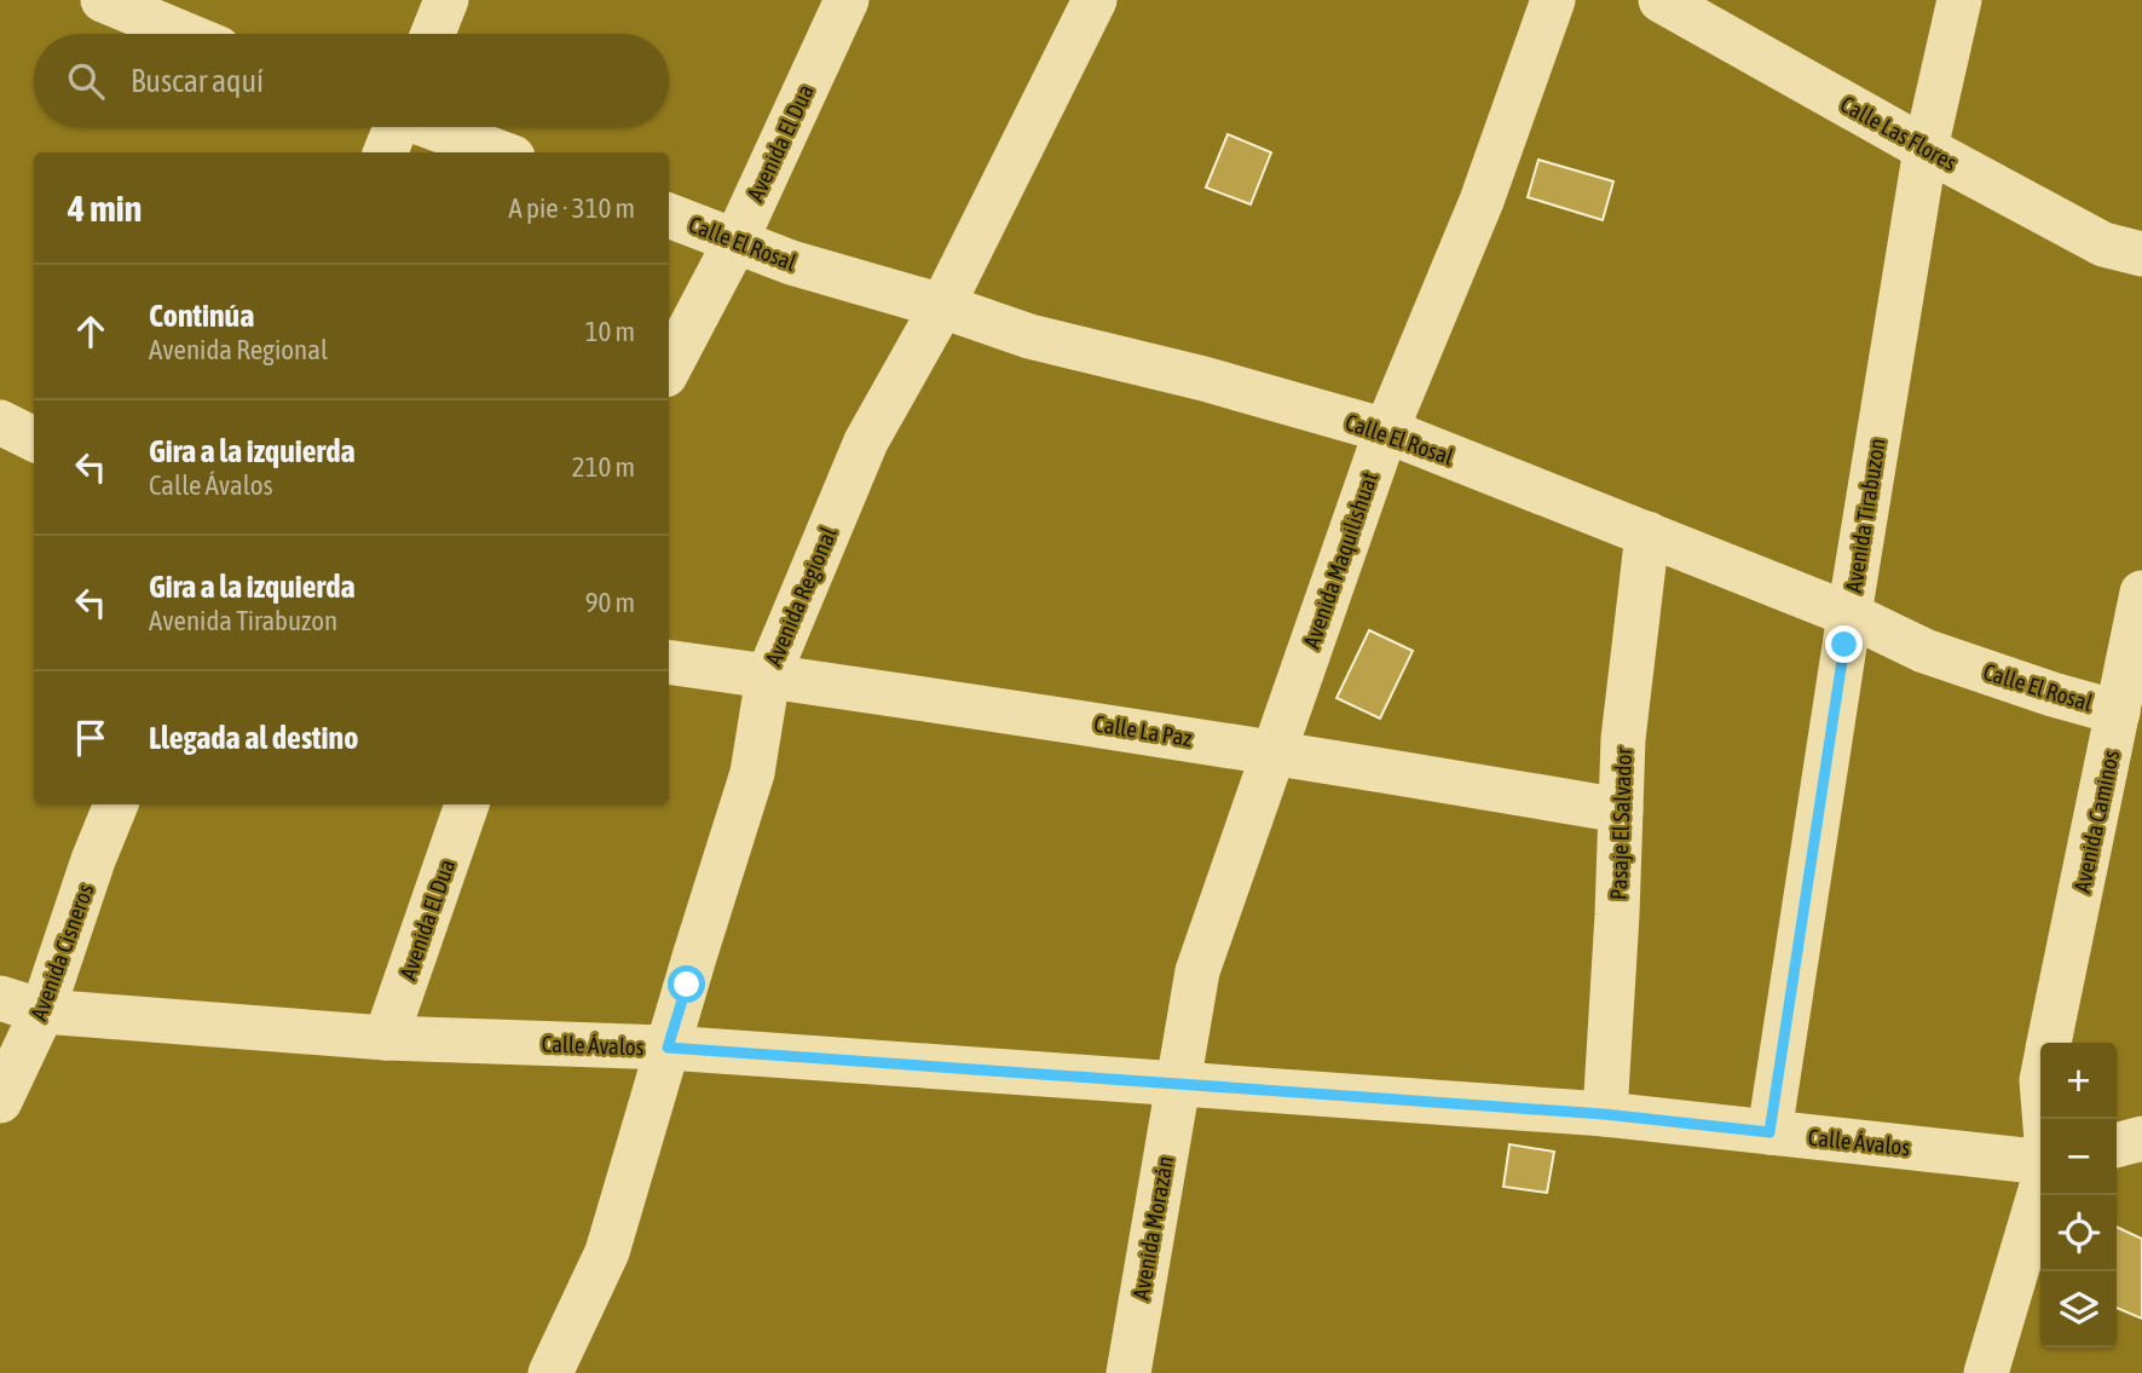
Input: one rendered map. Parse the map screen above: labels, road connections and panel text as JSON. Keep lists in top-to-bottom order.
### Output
{
  "streets": {
    "street": [
      "Calle Las Flores",
      "Avenida El Dua",
      "Calle El Rosal",
      "Avenida Tirabuzon",
      "Avenida Maquilishuat",
      "Avenida Regional",
      "Calle La Paz",
      "Avenida Caminos",
      "Pasaje El Salvador",
      "Avenida Cisneros",
      "Calle Ávalos",
      "Avenida Morazán"
    ]
  },
  "crossings": [
    ["Calle Las Flores", "Avenida Tirabuzon"],
    ["Avenida El Dua", "Calle El Rosal"],
    ["Avenida El Dua", "Calle Ávalos"],
    ["Calle El Rosal", "Avenida Tirabuzon"],
    ["Calle El Rosal", "Avenida Maquilishuat"],
    ["Calle El Rosal", "Avenida Regional"],
    ["Calle El Rosal", "Avenida Caminos"],
    ["Calle El Rosal", "Pasaje El Salvador"],
    ["Avenida Tirabuzon", "Calle Ávalos"],
    ["Avenida Maquilishuat", "Calle La Paz"],
    ["Avenida Maquilishuat", "Calle Ávalos"],
    ["Avenida Maquilishuat", "Avenida Morazán"],
    ["Avenida Regional", "Calle La Paz"],
    ["Avenida Regional", "Calle Ávalos"],
    ["Calle La Paz", "Pasaje El Salvador"],
    ["Pasaje El Salvador", "Calle Ávalos"],
    ["Avenida Cisneros", "Calle Ávalos"],
    ["Calle Ávalos", "Avenida Morazán"]
  ],
  "page": {
    "search": "Buscar aquí",
    "heading": ["4 min", "A pie · 310 m"],
    "list": [
      ["Continúa", "Avenida Regional", "10 m"],
      ["Gira a la izquierda", "Calle Ávalos", "210 m"],
      ["Gira a la izquierda", "Avenida Tirabuzon", "90 m"],
      "Llegada al destino"
    ],
    "map_buttons": ["+", "−"]
  }
}
